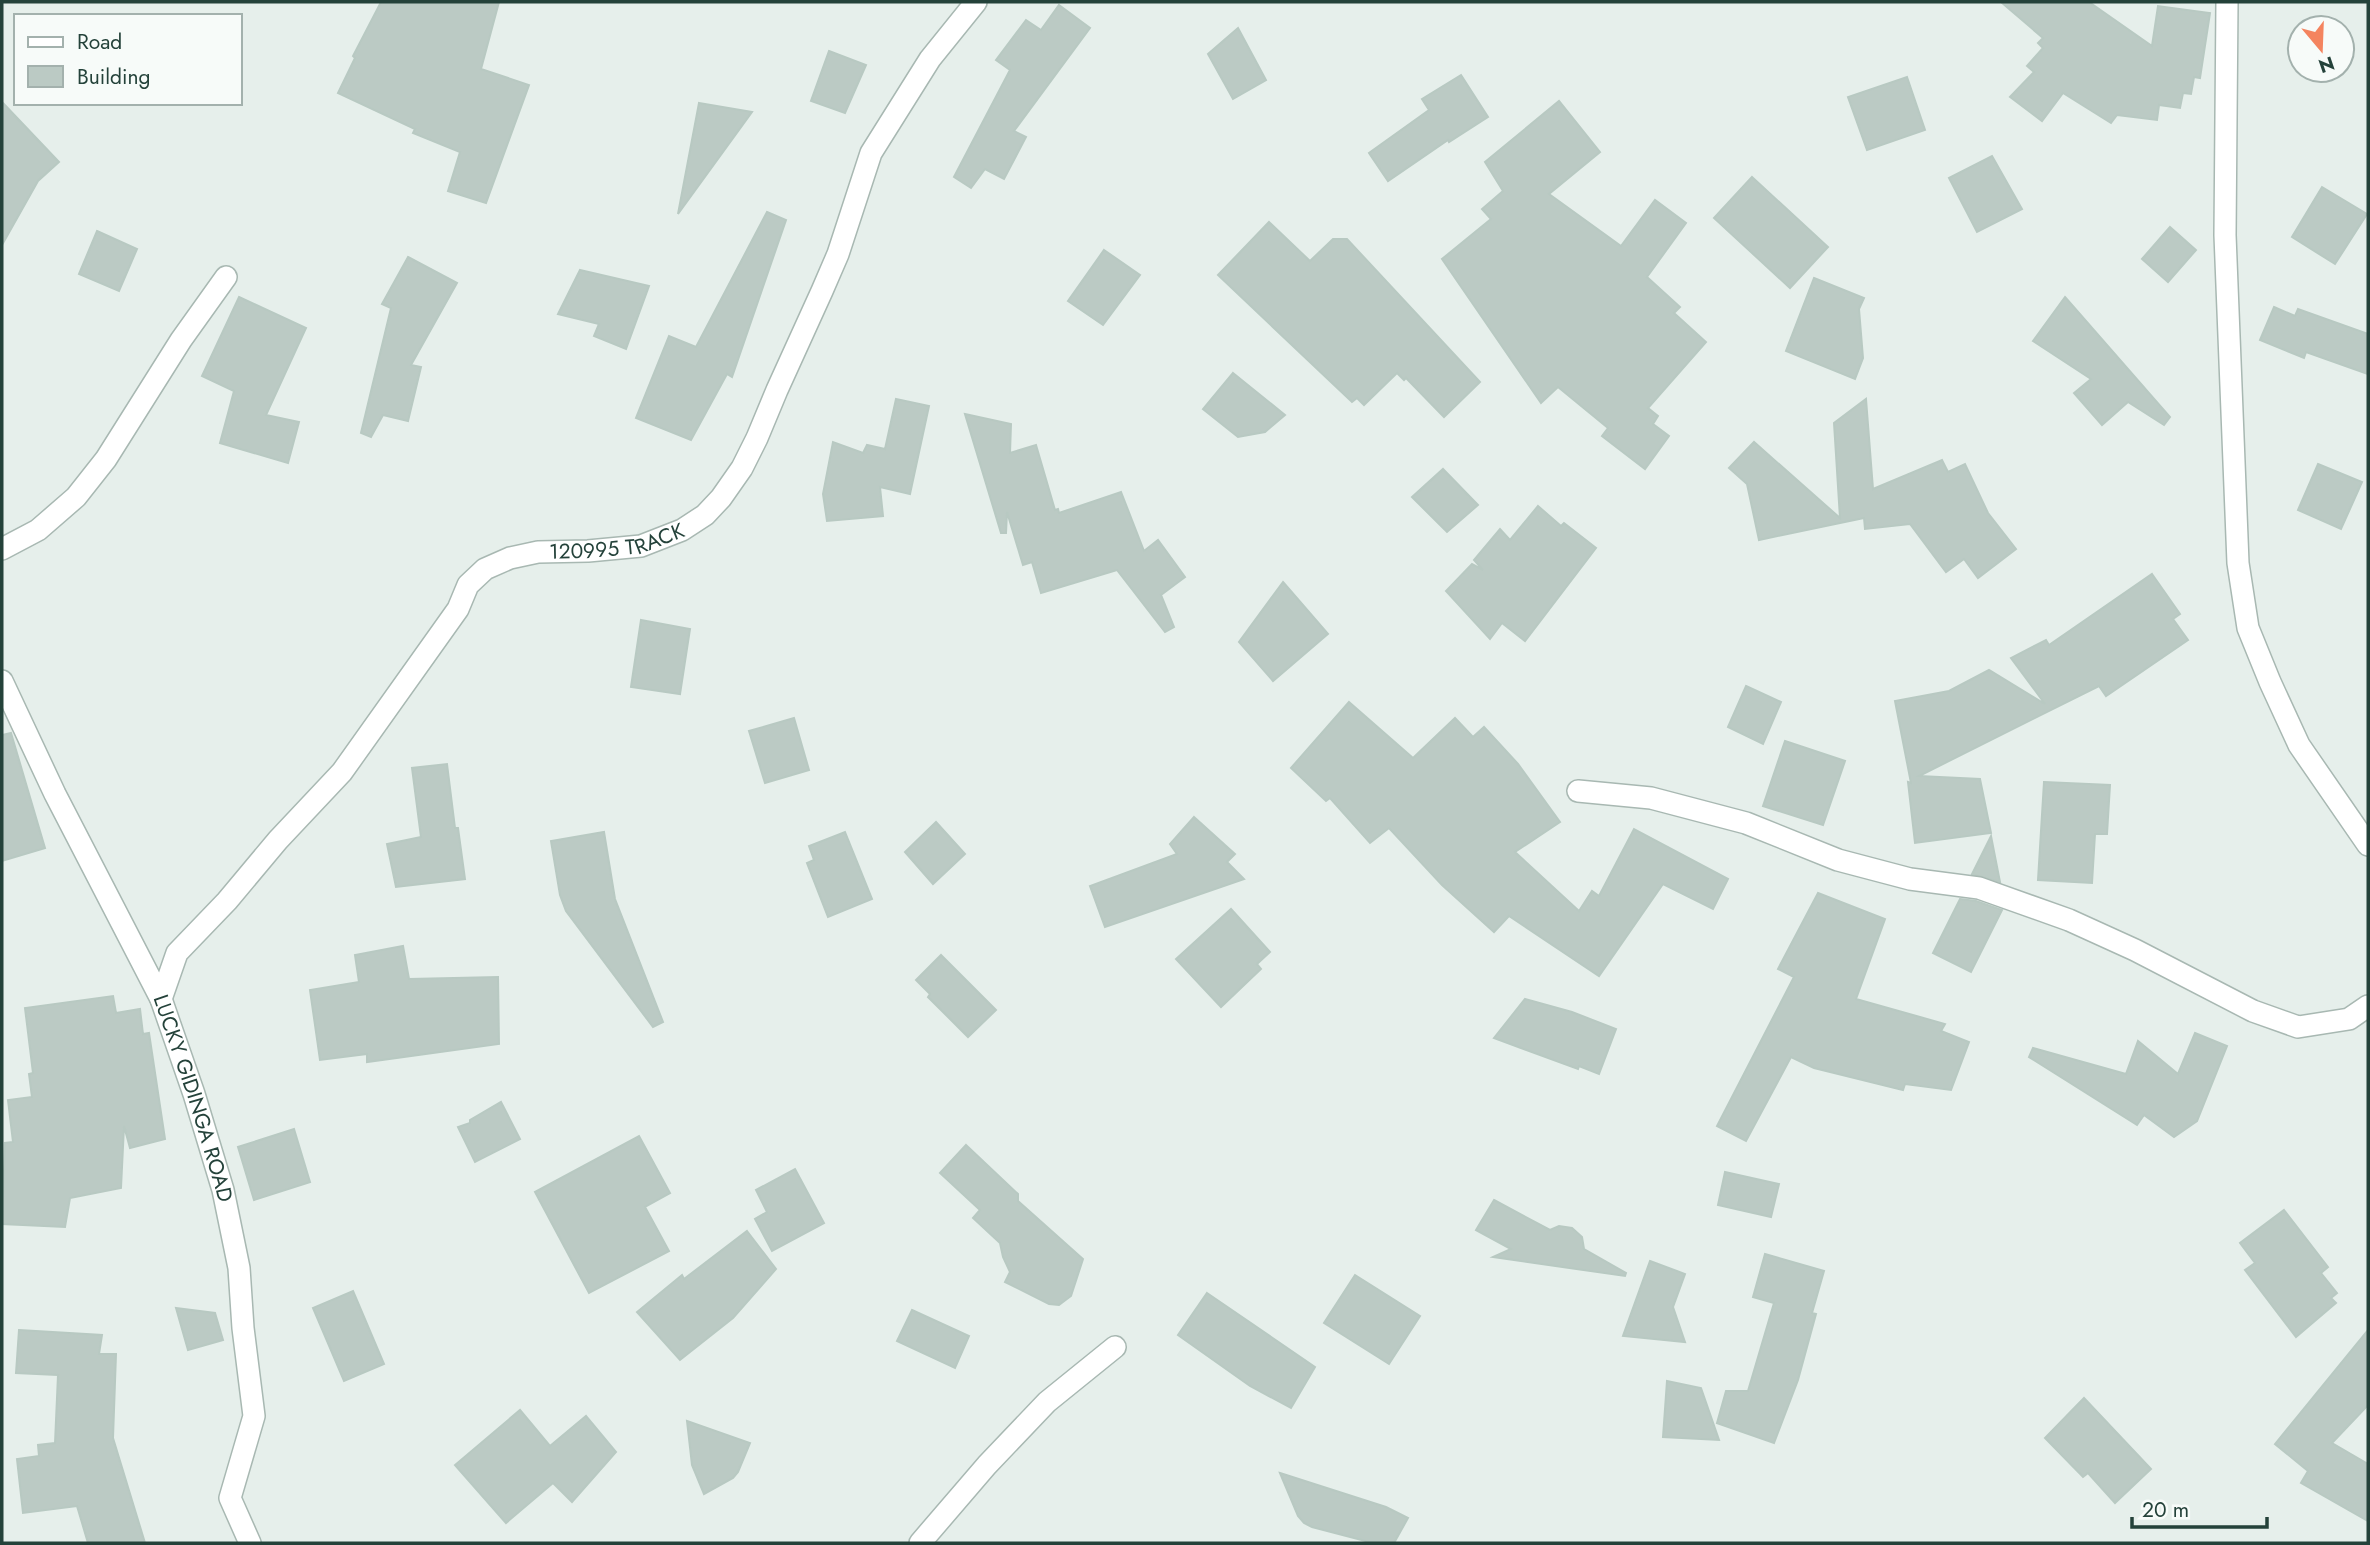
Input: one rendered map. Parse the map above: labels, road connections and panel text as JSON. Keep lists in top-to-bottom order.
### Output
{
  "streets": {
    "street": ["120995 TRACK", "LUCKY GIDINGA ROAD"]
  },
  "crossings": [
    ["120995 TRACK", "LUCKY GIDINGA ROAD"]
  ],
  "legend": ["Road", "Building"],
  "scale_bar": "20 m",
  "north": "bottom"
}
